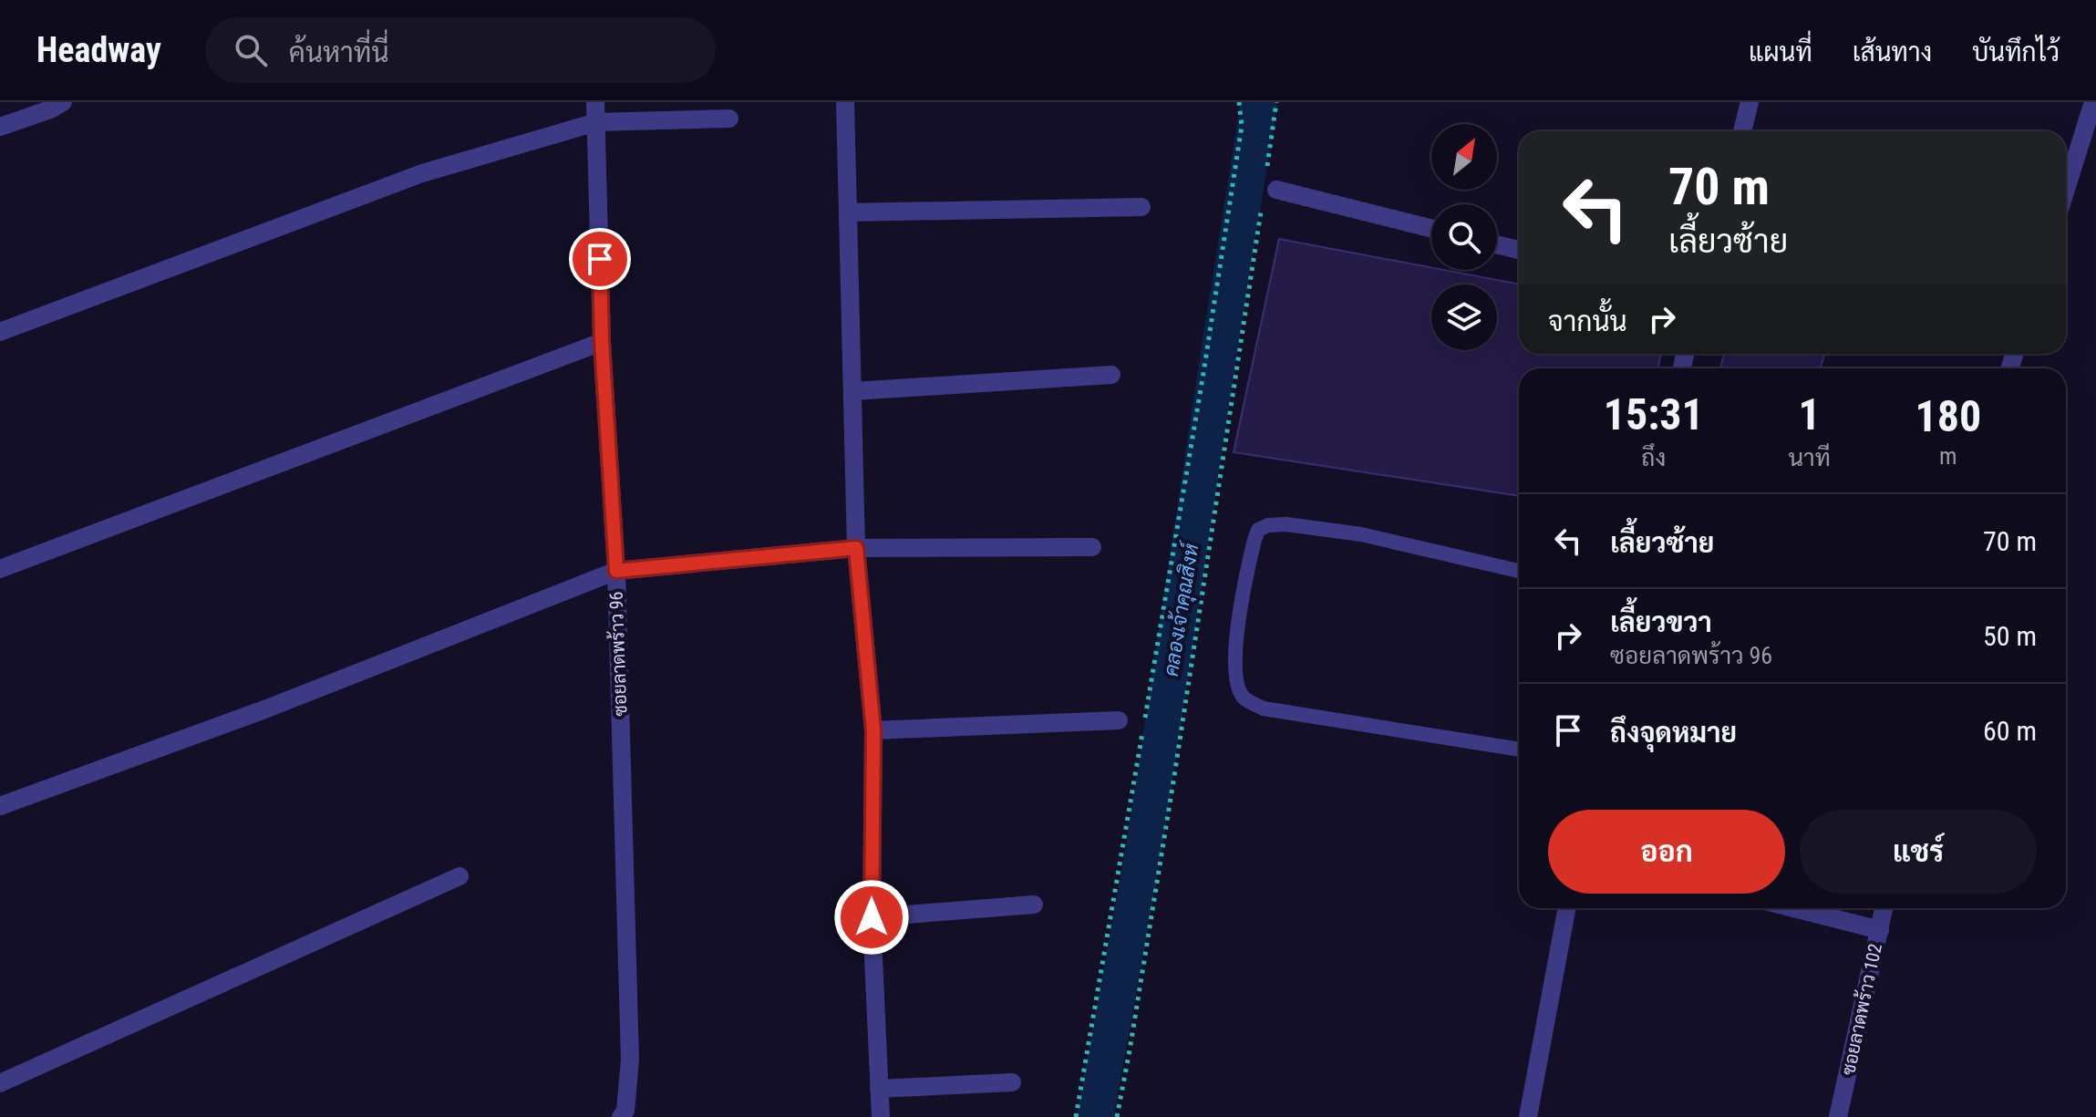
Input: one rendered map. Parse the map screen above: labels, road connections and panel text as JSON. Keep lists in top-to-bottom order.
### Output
{
  "streets": {
    "street": ["ซอยลาดพร้าว 96", "ซอยลาดพร้าว 102"]
  },
  "water": ["คลองเจ้าคุณสิงห์"],
  "north": "top right",
  "page": {
    "header": "Headway",
    "search": "ค้นหาที่นี่",
    "nav": ["แผนที่", "เส้นทาง", "บันทึกไว้"],
    "turn": ["70 m", "เลี้ยวซ้าย"],
    "then": "จากนั้น",
    "eta": [
      "15:31",
      "ถึง",
      "1",
      "นาที",
      "180",
      "m"
    ],
    "list": [
      {
        "name": "เลี้ยวซ้าย",
        "value": "70 m"
      },
      {
        "name": "เลี้ยวขวา",
        "note": "ซอยลาดพร้าว 96",
        "value": "50 m"
      },
      {
        "name": "ถึงจุดหมาย",
        "value": "60 m"
      }
    ],
    "buttons": ["ออก", "แชร์"]
  }
}
